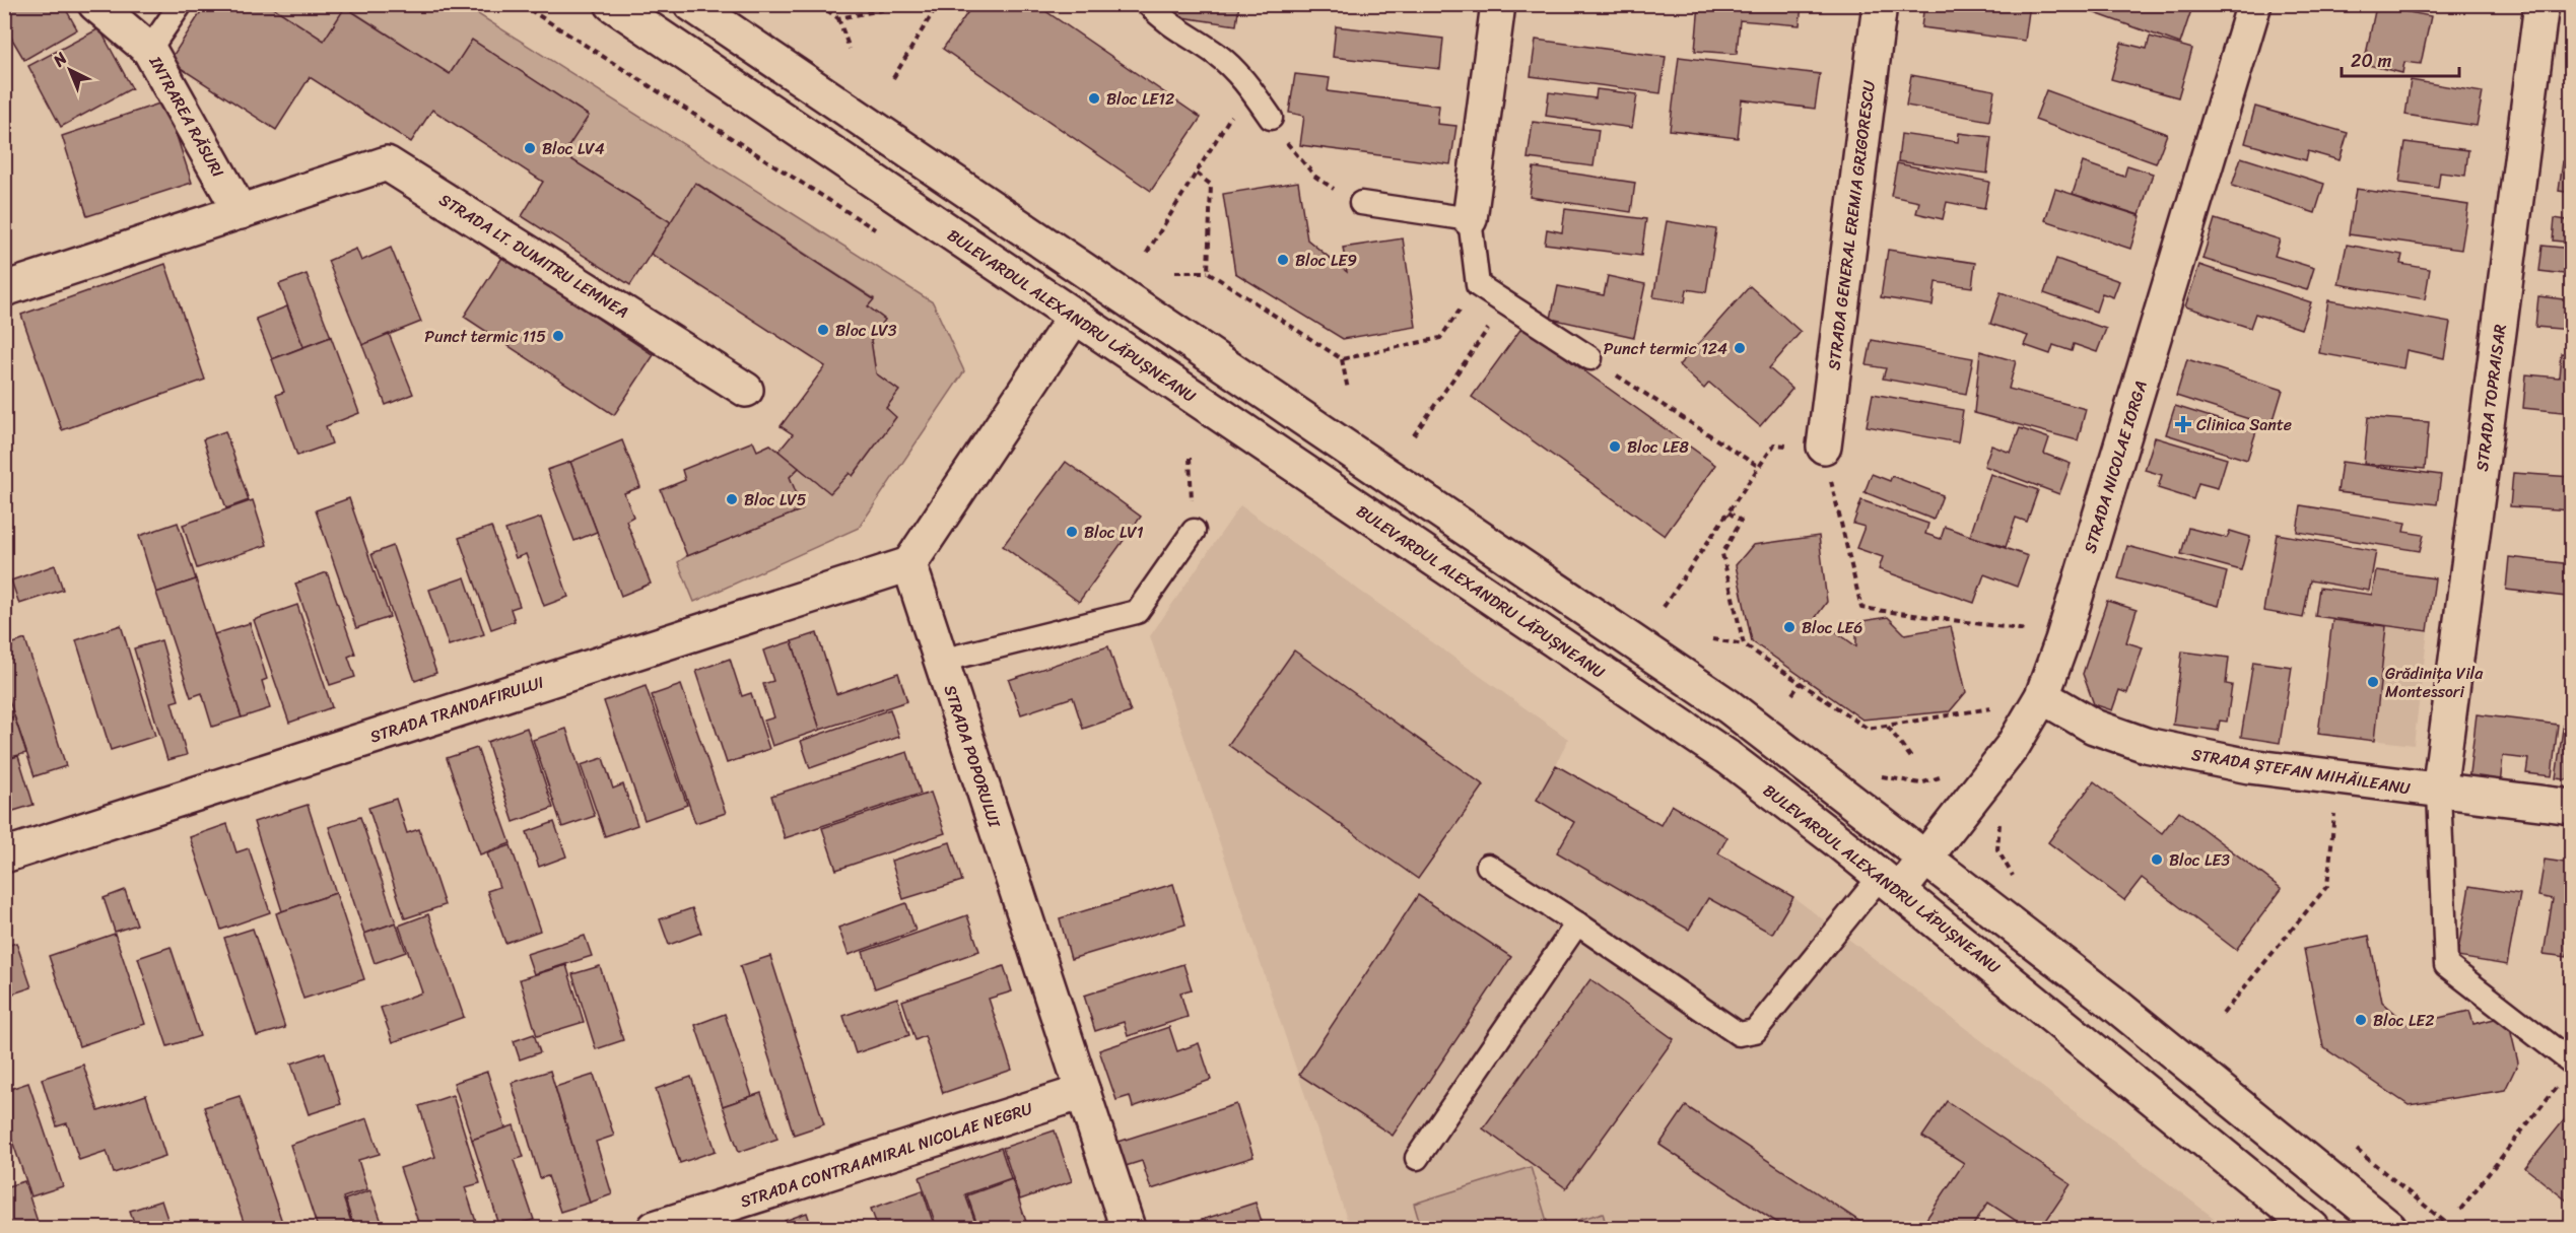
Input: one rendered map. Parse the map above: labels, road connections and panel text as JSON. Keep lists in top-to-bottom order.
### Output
{
  "streets": {
    "street": [
      "INTRAREA RĂSURI",
      "STRADA GENERAL EREMIA GRIGORESCU",
      "STRADA LT. DUMITRU LEMNEA",
      "BULEVARDUL ALEXANDRU LĂPUȘNEANU",
      "STRADA TOPRAISAR",
      "STRADA NICOLAE IORGA",
      "STRADA TRANDAFIRULUI",
      "STRADA POPORULUI",
      "STRADA ȘTEFAN MIHĂILEANU",
      "STRADA CONTRAAMIRAL NICOLAE NEGRU"
    ]
  },
  "crossings": [
    ["INTRAREA RĂSURI", "STRADA LT. DUMITRU LEMNEA"],
    ["BULEVARDUL ALEXANDRU LĂPUȘNEANU", "STRADA NICOLAE IORGA"],
    ["STRADA TOPRAISAR", "STRADA ȘTEFAN MIHĂILEANU"],
    ["STRADA NICOLAE IORGA", "STRADA ȘTEFAN MIHĂILEANU"],
    ["STRADA TRANDAFIRULUI", "STRADA POPORULUI"],
    ["STRADA POPORULUI", "STRADA CONTRAAMIRAL NICOLAE NEGRU"]
  ],
  "places": {
    "other": [
      "Bloc LE12",
      "Bloc LV4",
      "Bloc LE9",
      "Bloc LV3",
      "Punct termic 115",
      "Punct termic 124",
      "Bloc LE8",
      "Bloc LV5",
      "Bloc LV1",
      "Bloc LE6",
      "Grădinița Vila Montessori",
      "Bloc LE3",
      "Bloc LE2"
    ],
    "health": ["Clinica Sante"]
  },
  "scale_bar": "20 m",
  "north": "top left"
}
